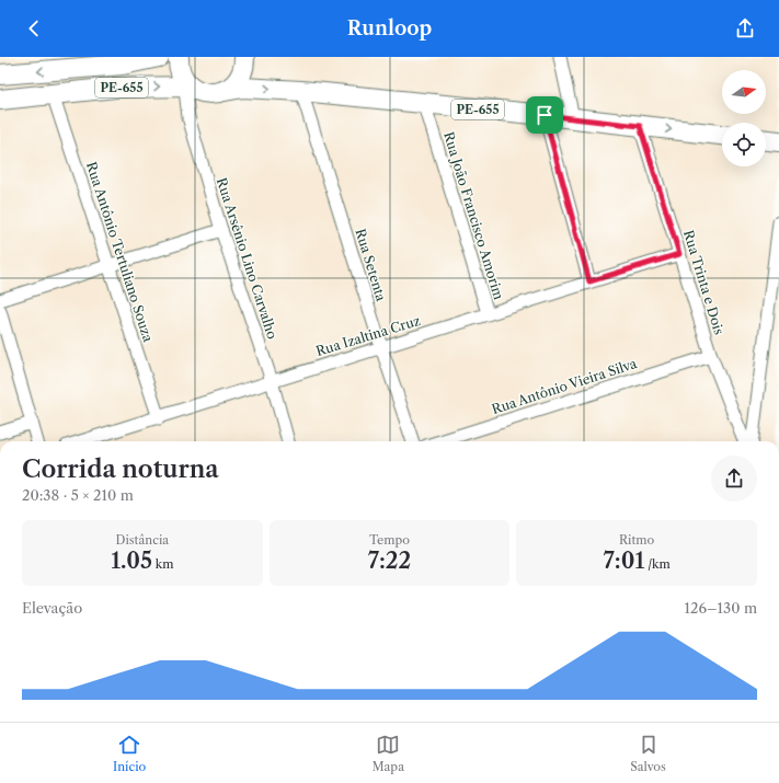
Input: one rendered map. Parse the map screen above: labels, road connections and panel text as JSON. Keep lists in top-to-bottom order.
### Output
{
  "streets": {
    "main road": ["PE-655"],
    "street": [
      "Rua João Francisco Amorim",
      "Rua Antônio Tertuliano Souza",
      "Rua Arsênio Lino Carvalho",
      "Rua Setenta",
      "Rua Trinta e Dois",
      "Rua Izaltina Cruz",
      "Rua Antônio Vieira Silva"
    ]
  },
  "crossings": [
    ["PE-655", "Rua João Francisco Amorim"],
    ["PE-655", "Rua Antônio Tertuliano Souza"],
    ["PE-655", "Rua Arsênio Lino Carvalho"],
    ["PE-655", "Rua Setenta"],
    ["PE-655", "Rua Trinta e Dois"],
    ["Rua João Francisco Amorim", "Rua Izaltina Cruz"],
    ["Rua Antônio Tertuliano Souza", "Rua Izaltina Cruz"],
    ["Rua Arsênio Lino Carvalho", "Rua Izaltina Cruz"],
    ["Rua Setenta", "Rua Izaltina Cruz"],
    ["Rua Trinta e Dois", "Rua Izaltina Cruz"],
    ["Rua Trinta e Dois", "Rua Antônio Vieira Silva"]
  ],
  "north": "right",
  "page": {
    "header": "Runloop",
    "heading": ["Corrida noturna", "20:38 · 5 × 210 m"],
    "stats": [
      ["Distância", "1.05 km"],
      ["Tempo", "7:22"],
      ["Ritmo", "7:01 /km"]
    ],
    "chart": ["Elevação", "126–130 m"],
    "tabs": ["Início", "Mapa", "Salvos"]
  }
}
